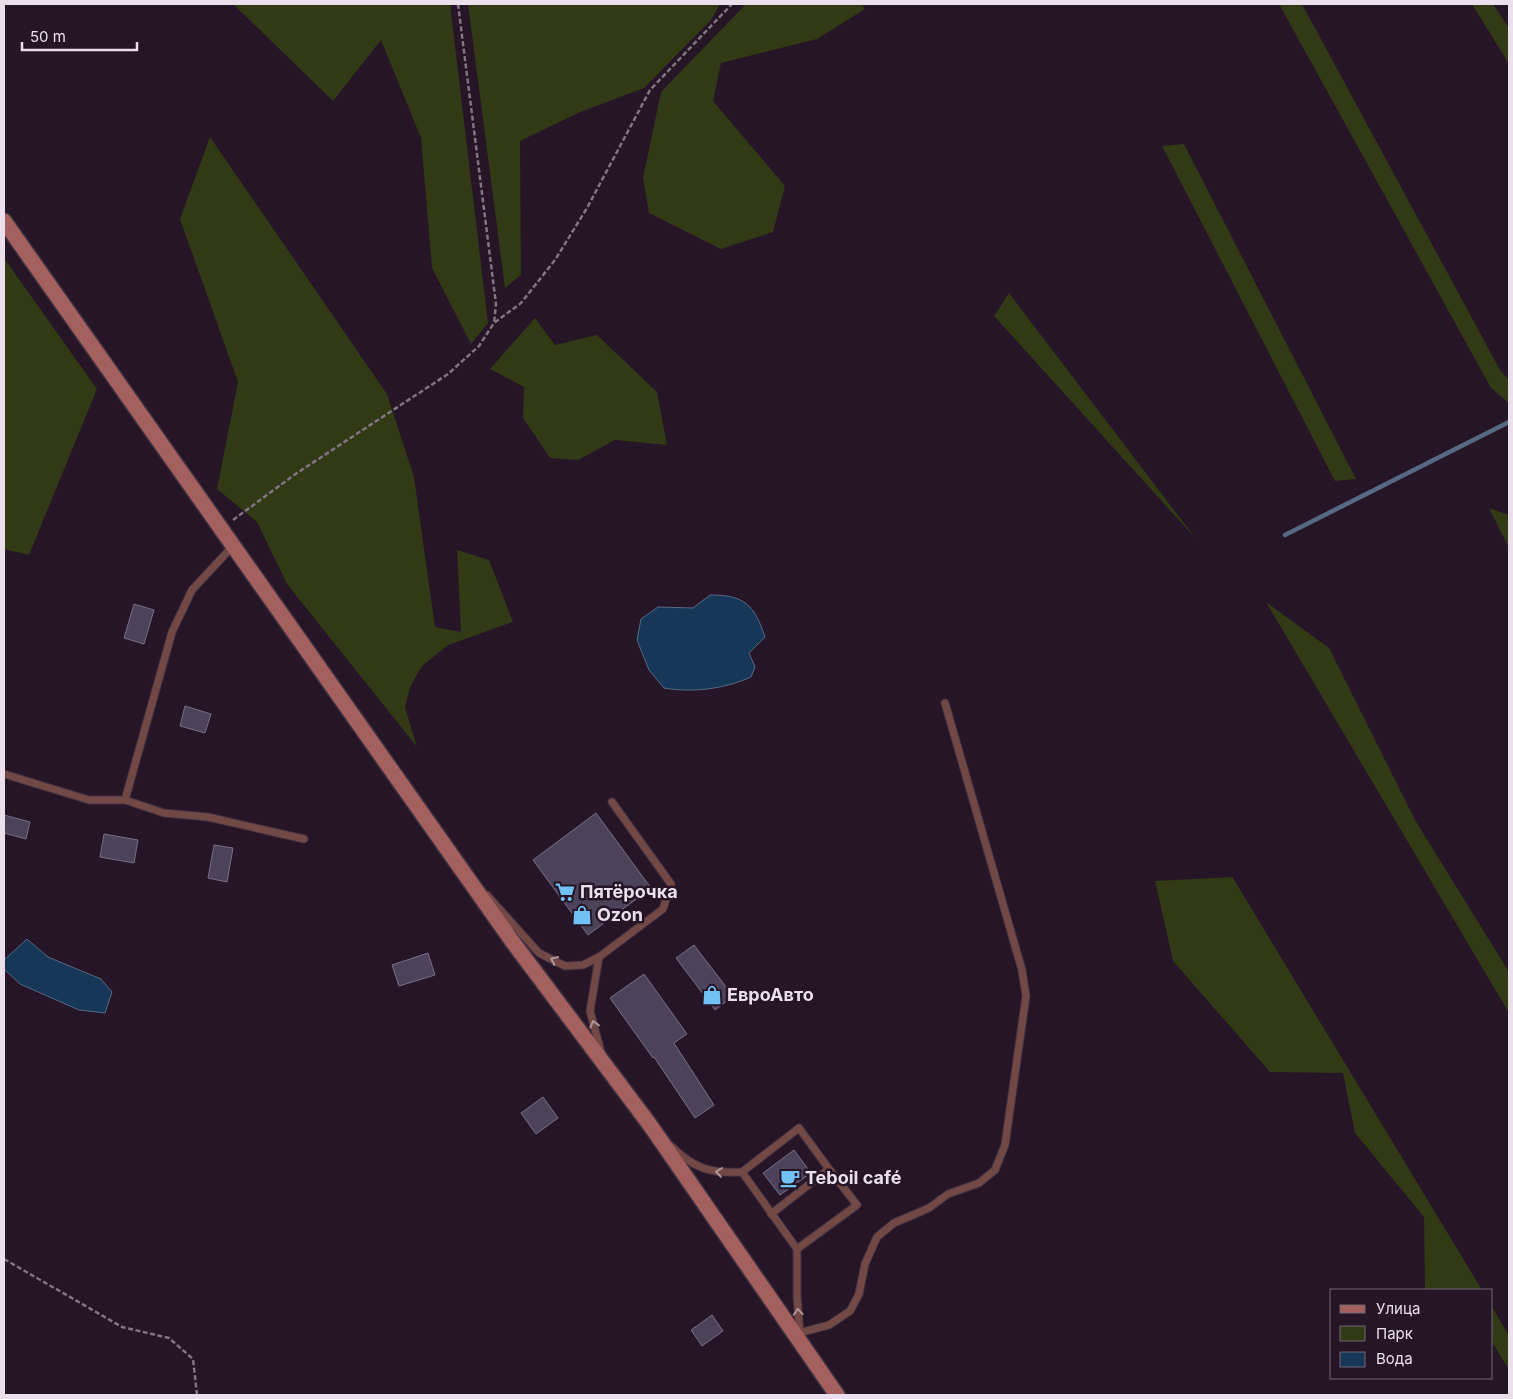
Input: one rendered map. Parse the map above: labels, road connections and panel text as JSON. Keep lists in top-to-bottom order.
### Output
{
  "places": {
    "supermarket": ["Пятёрочка"],
    "shop": ["Ozon", "ЕвроАвто"],
    "cafe": ["Teboil café"]
  },
  "legend": ["Улица", "Парк", "Вода"],
  "scale_bar": "50 m"
}
